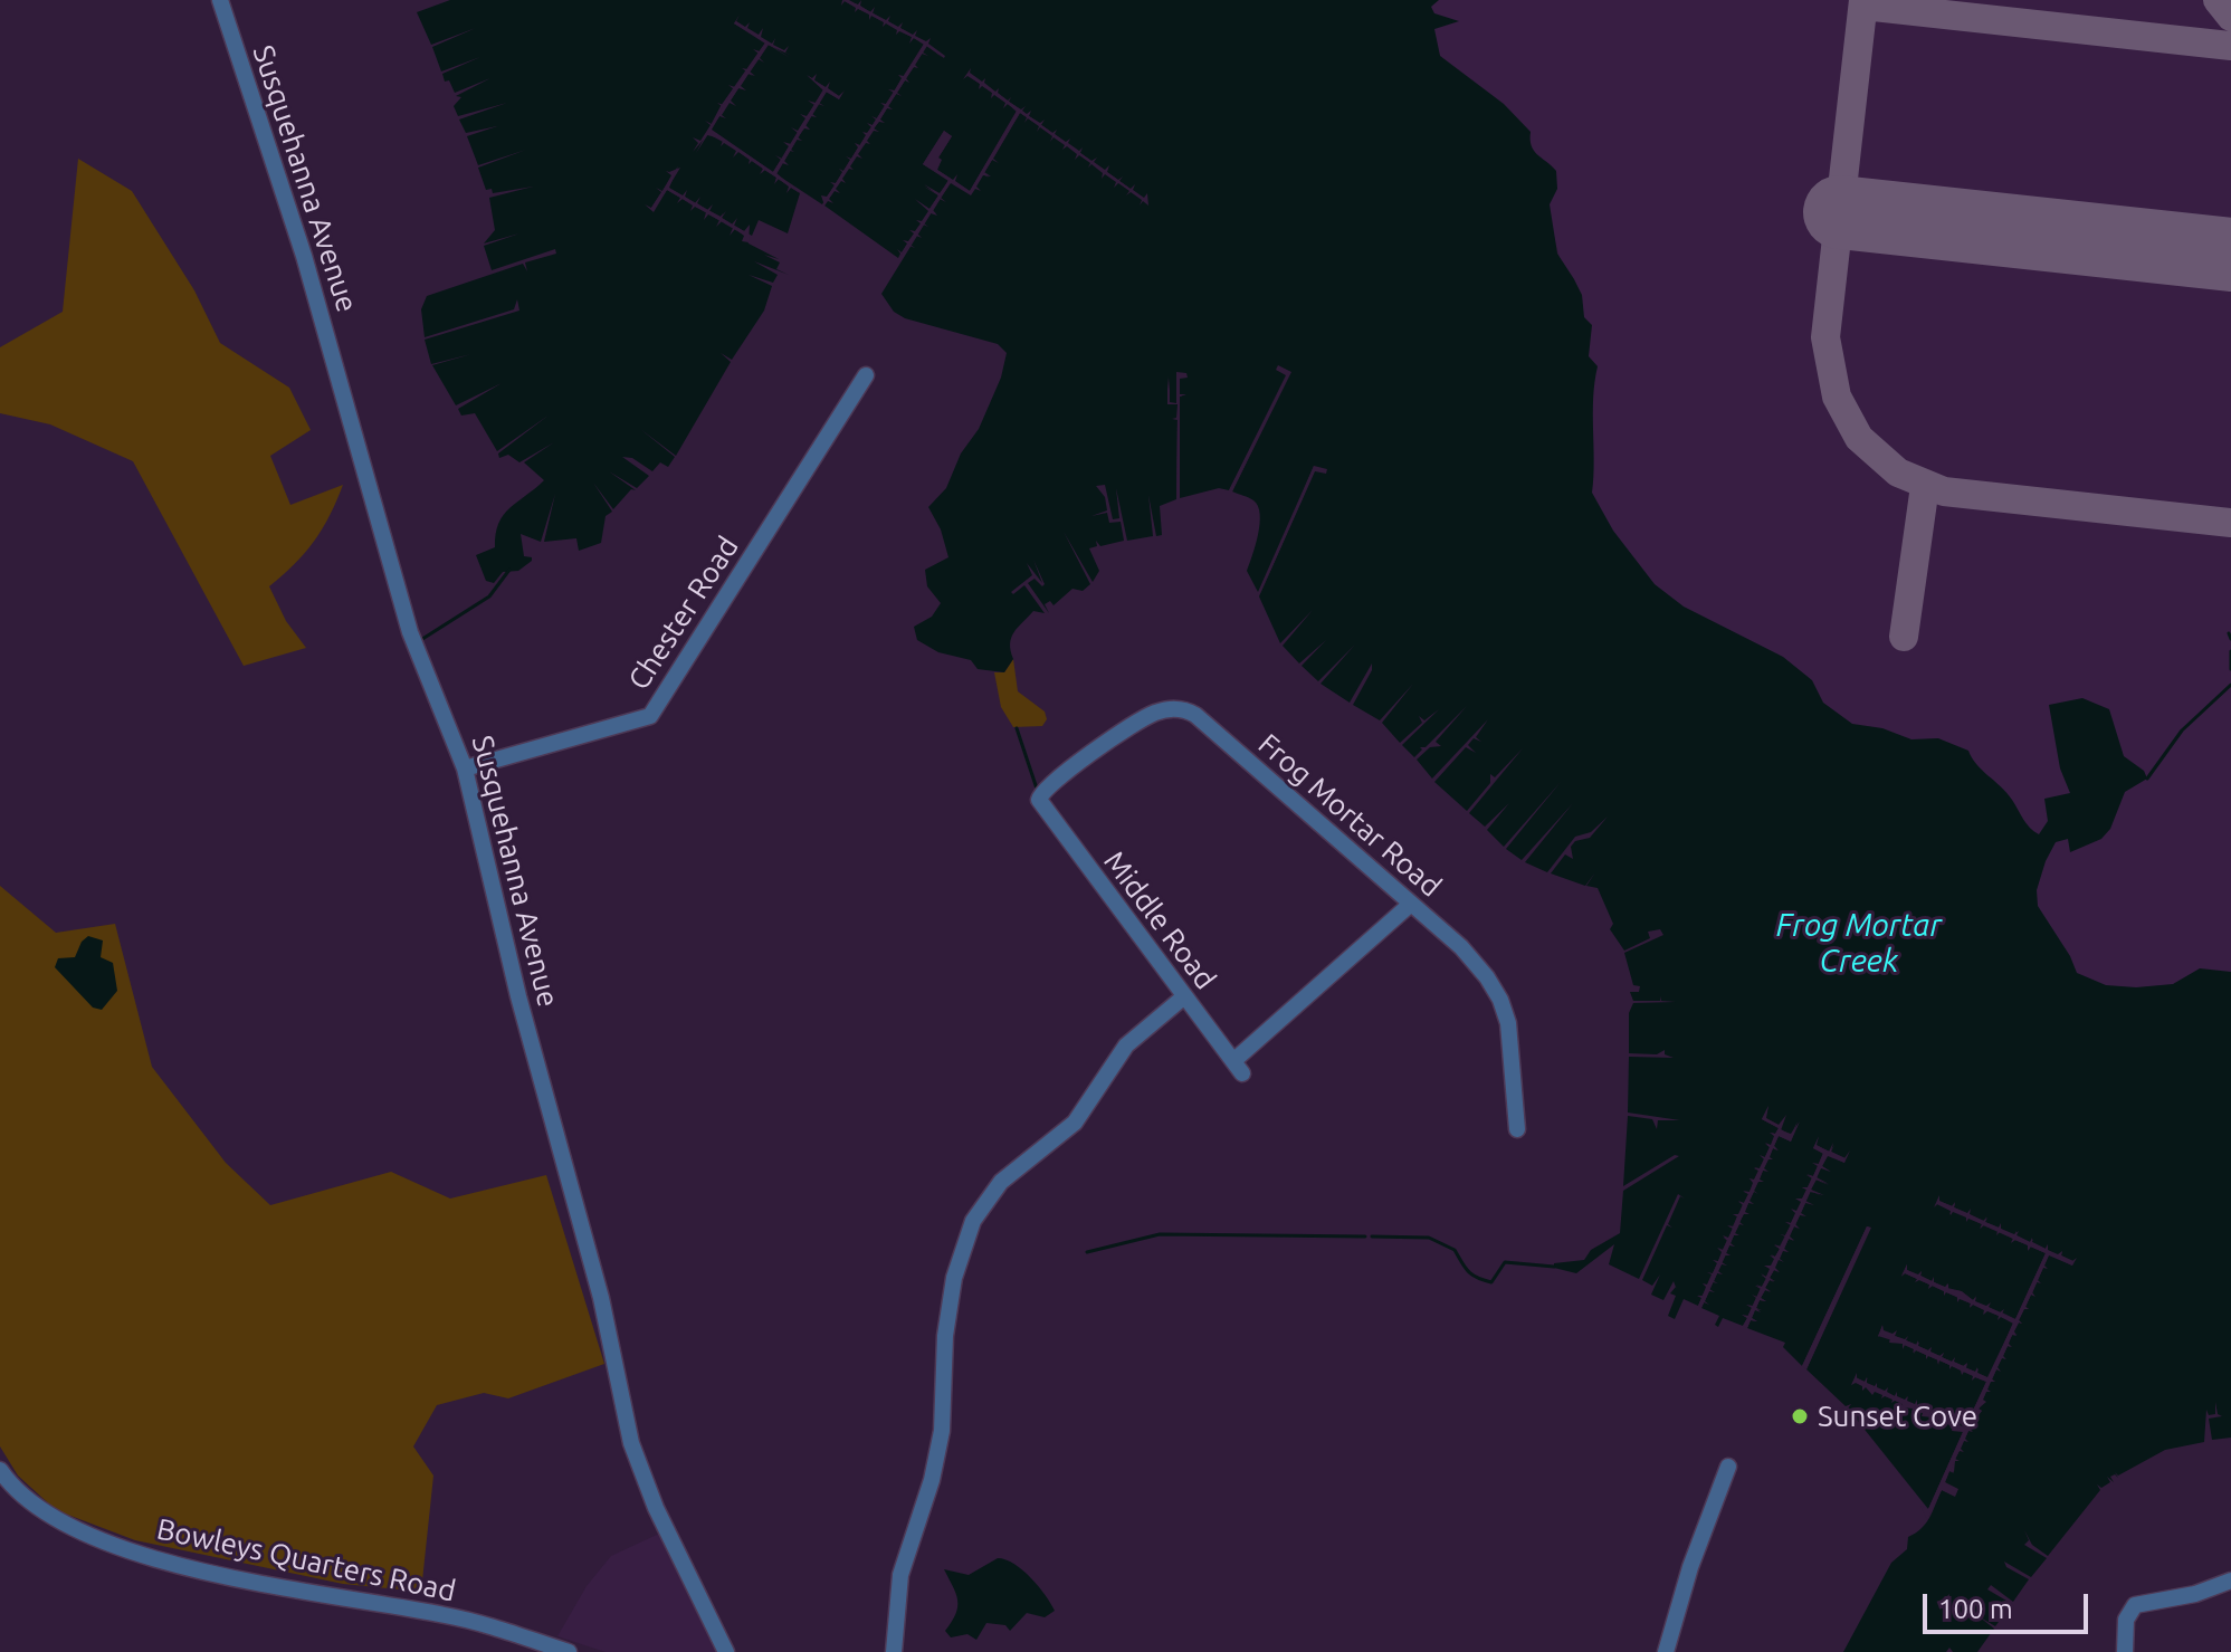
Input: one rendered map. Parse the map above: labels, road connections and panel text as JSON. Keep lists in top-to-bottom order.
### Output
{
  "streets": {
    "street": [
      "Susquehanna Avenue",
      "Chester Road",
      "Frog Mortar Road",
      "Middle Road",
      "Bowleys Quarters Road"
    ]
  },
  "crossings": [
    ["Susquehanna Avenue", "Chester Road"],
    ["Frog Mortar Road", "Middle Road"]
  ],
  "water": ["Frog Mortar Creek"],
  "places": ["Sunset Cove"],
  "scale_bar": "100 m"
}
